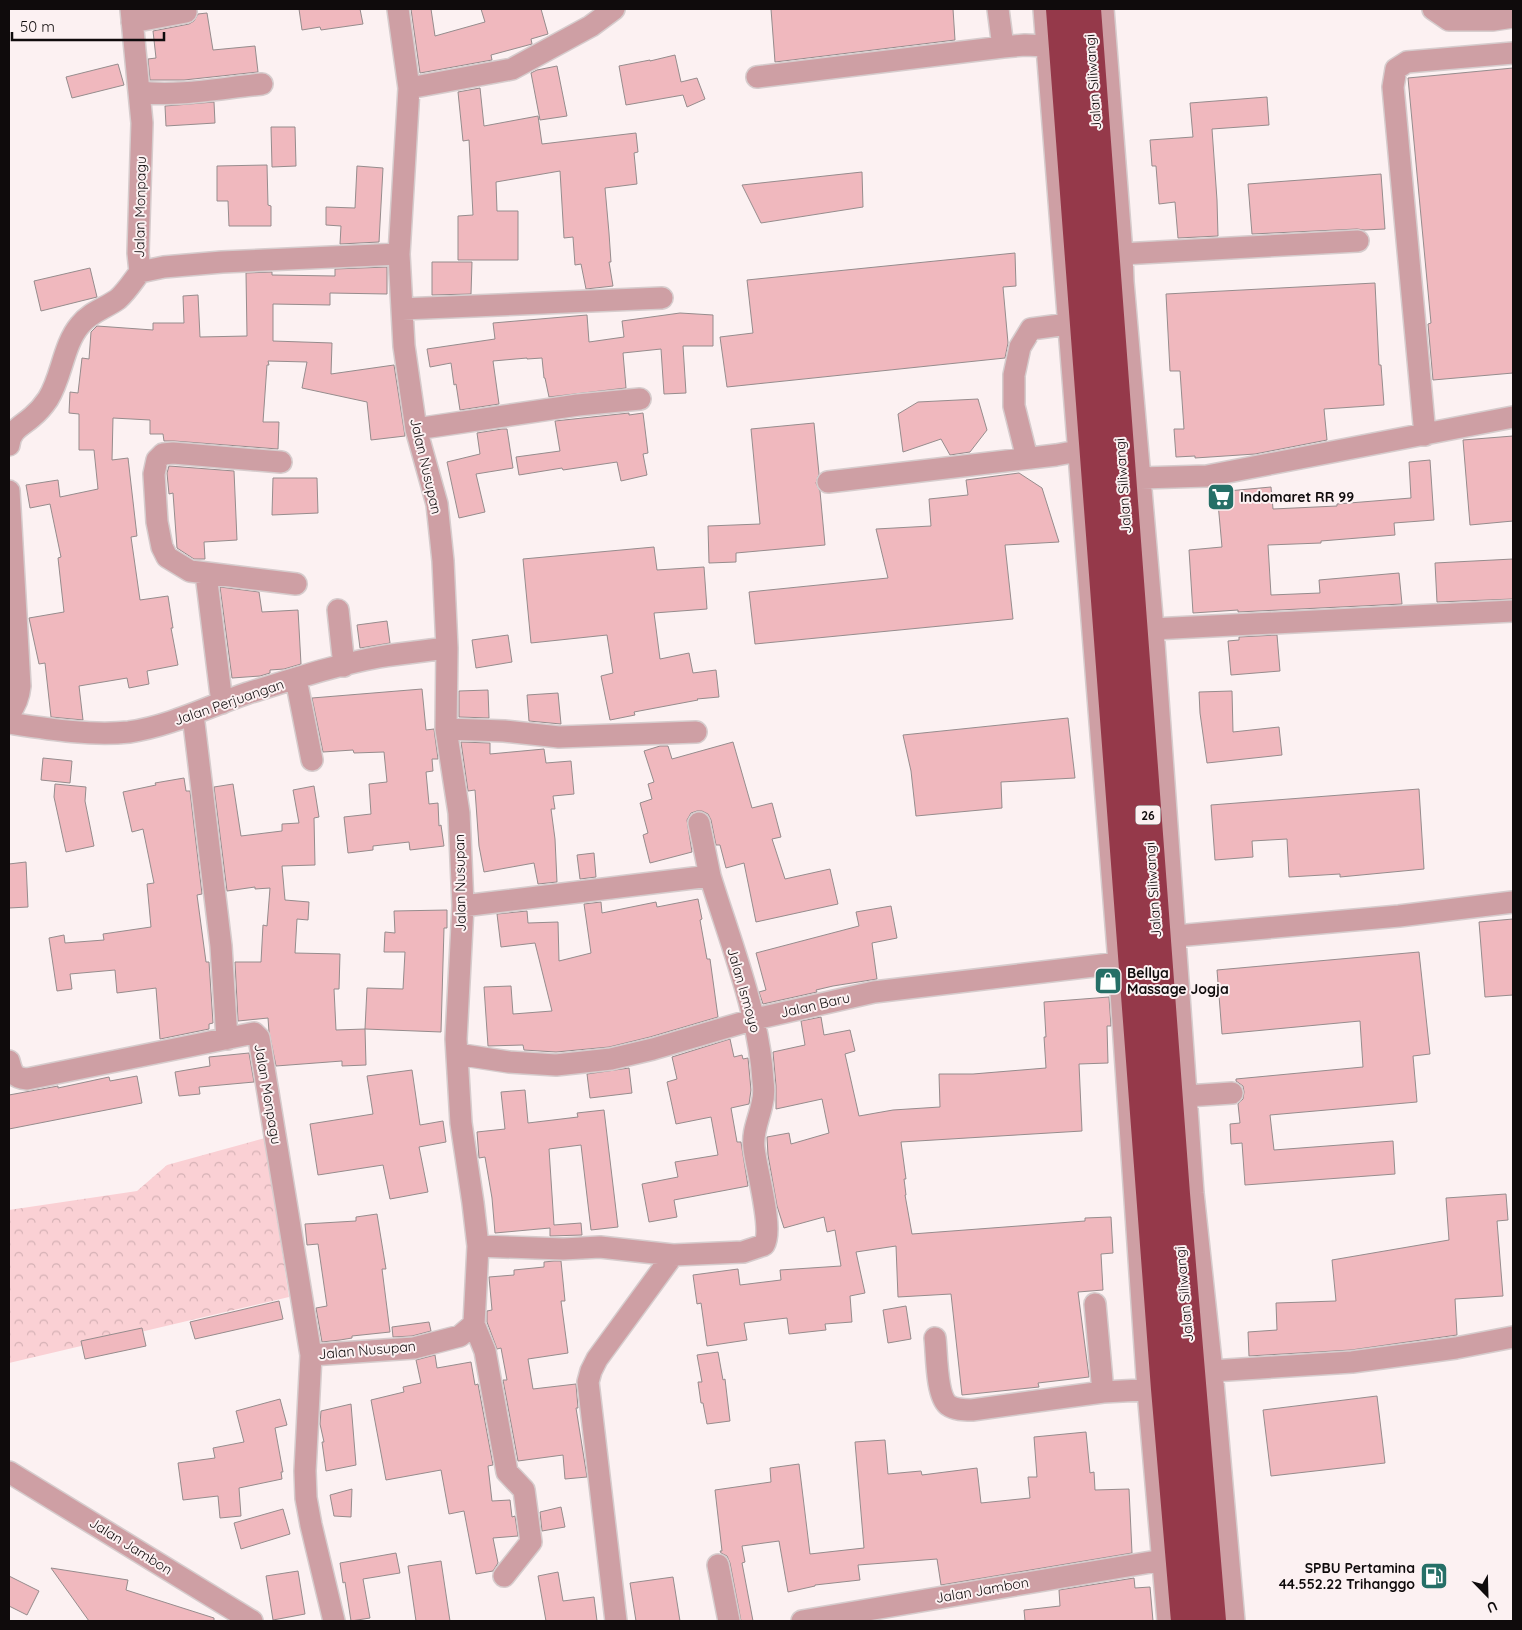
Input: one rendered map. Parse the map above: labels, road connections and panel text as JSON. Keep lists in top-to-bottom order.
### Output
{
  "streets": {
    "highway": ["Jalan Siliwangi", "26"],
    "street": [
      "Jalan Monpagu",
      "Jalan Nusupan",
      "Jalan Perjuangan",
      "Jalan Ismoyo",
      "Jalan Baru",
      "Jalan Jambon"
    ]
  },
  "crossings": [
    ["Jalan Monpagu", "Jalan Nusupan"],
    ["Jalan Nusupan", "Jalan Perjuangan"],
    ["Jalan Nusupan", "Jalan Ismoyo"],
    ["Jalan Nusupan", "Jalan Baru"],
    ["Jalan Ismoyo", "Jalan Baru"]
  ],
  "places": {
    "supermarket": ["Indomaret RR 99"],
    "shop": ["Bellya Massage Jogja"],
    "fuel station": ["SPBU Pertamina 44.552.22 Trihanggo"]
  },
  "scale_bar": "50 m",
  "north": "bottom right"
}
